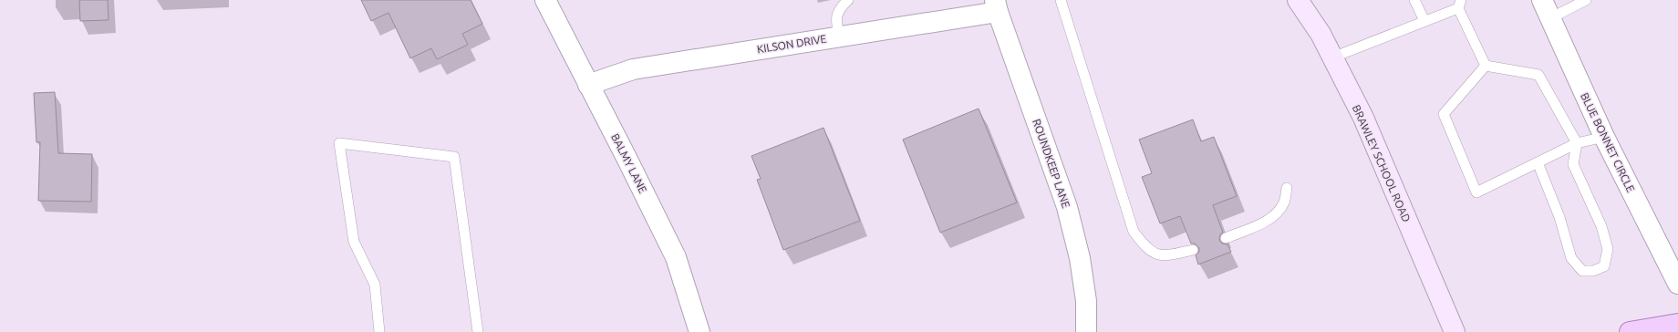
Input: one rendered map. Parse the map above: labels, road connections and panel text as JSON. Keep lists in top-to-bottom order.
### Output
{
  "streets": {
    "main road": ["BRAWLEY SCHOOL ROAD"],
    "street": [
      "KILSON DRIVE",
      "BLUE BONNET CIRCLE",
      "BALMY LANE",
      "ROUNDKEEP LANE"
    ]
  },
  "crossings": [
    ["KILSON DRIVE", "BALMY LANE"],
    ["KILSON DRIVE", "ROUNDKEEP LANE"]
  ]
}
